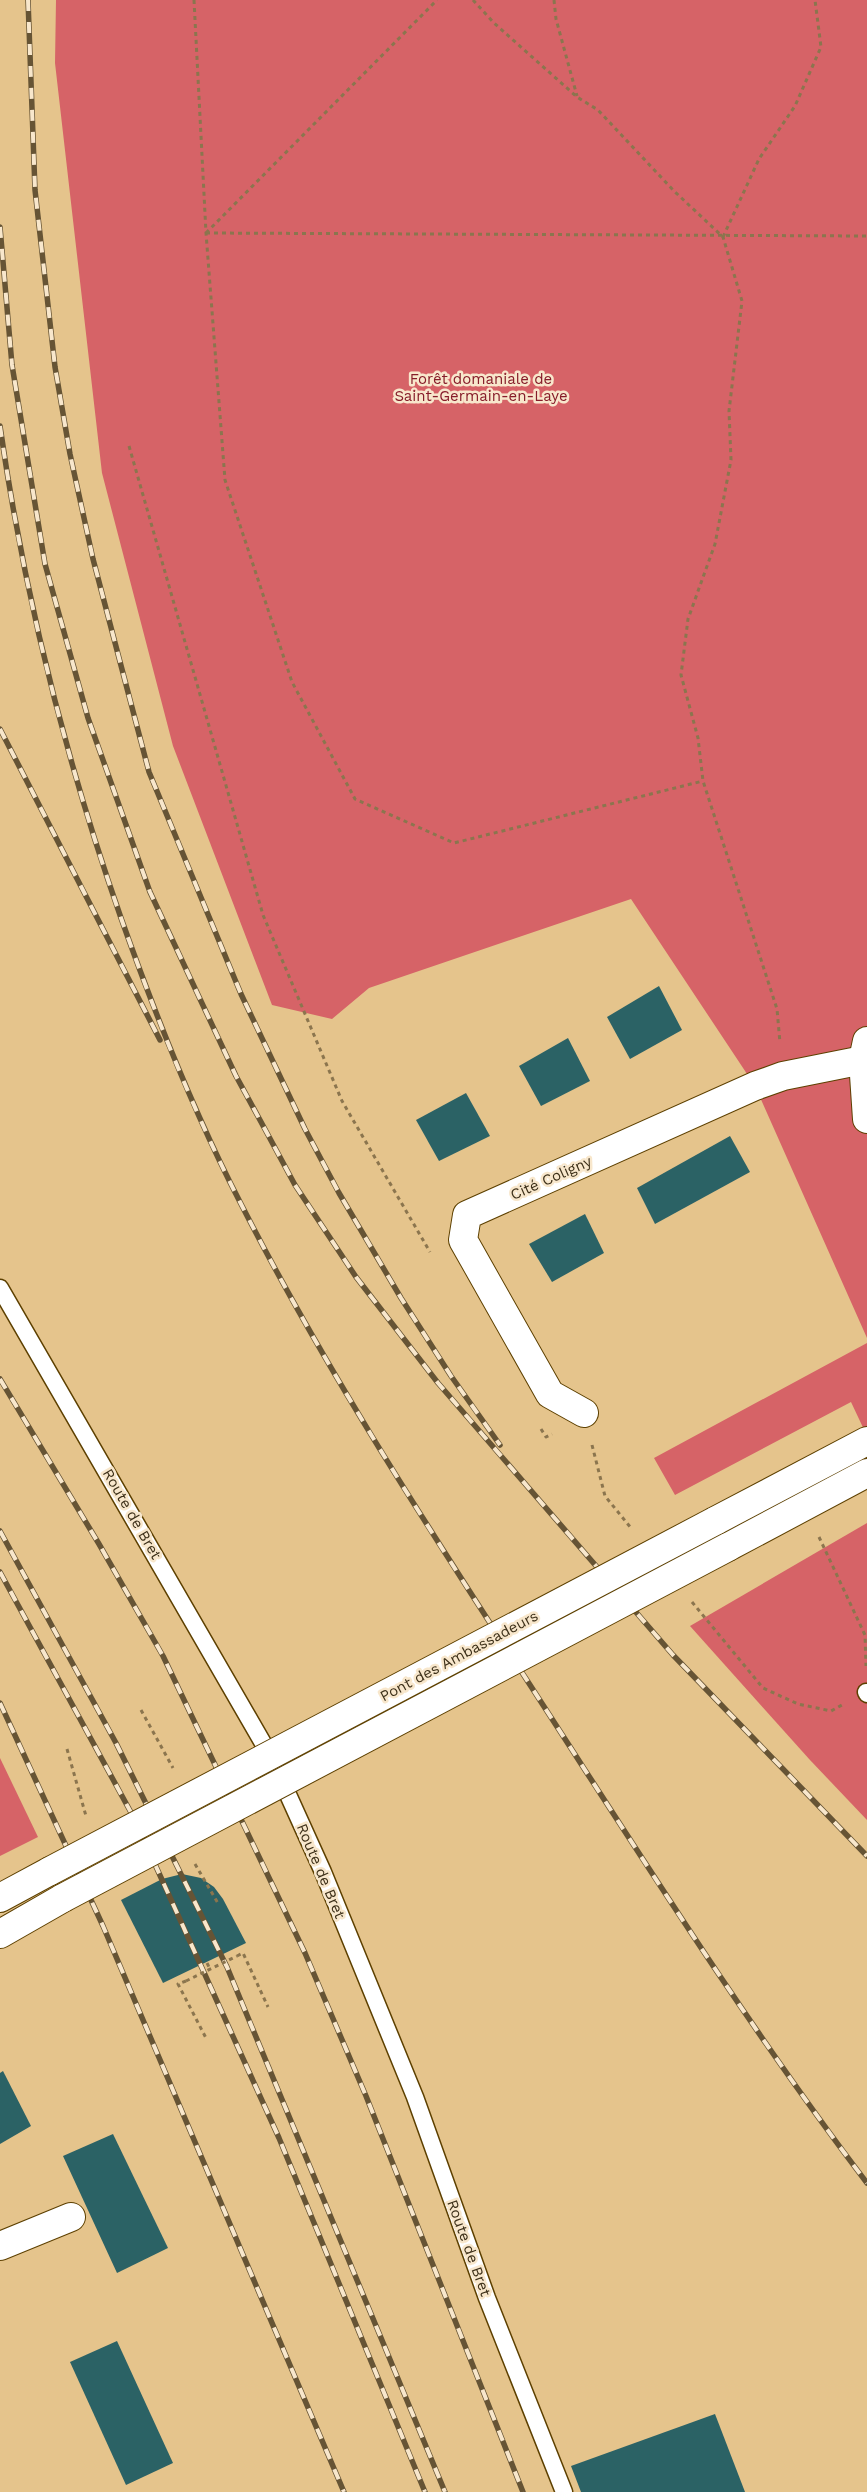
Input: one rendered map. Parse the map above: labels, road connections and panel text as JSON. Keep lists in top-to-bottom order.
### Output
{
  "streets": {
    "main road": ["Cité Coligny", "Pont des Ambassadeurs"],
    "lane": ["Route de Bret"]
  },
  "parks": ["Forêt domaniale de Saint-Germain-en-Laye"]
}
